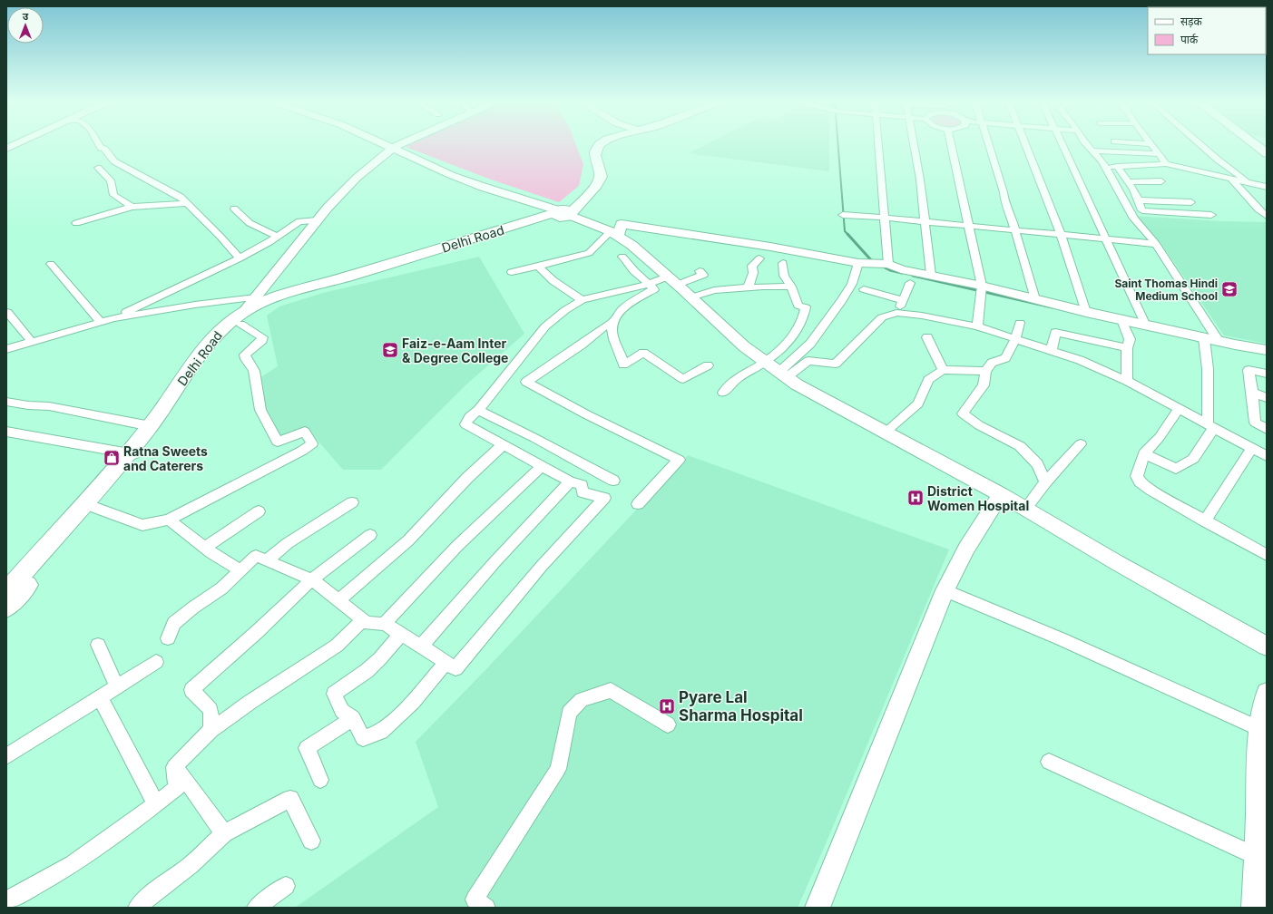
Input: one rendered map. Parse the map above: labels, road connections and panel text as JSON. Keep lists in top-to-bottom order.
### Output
{
  "streets": {
    "main road": ["Delhi Road"]
  },
  "places": {
    "school or university": ["Saint Thomas Hindi Medium School", "Faiz-e-Aam Inter & Degree College"],
    "shop": ["Ratna Sweets and Caterers"],
    "hospital": ["District Women Hospital", "Pyare Lal Sharma Hospital"]
  },
  "legend": ["सड़क", "पार्क"],
  "north": "top"
}
